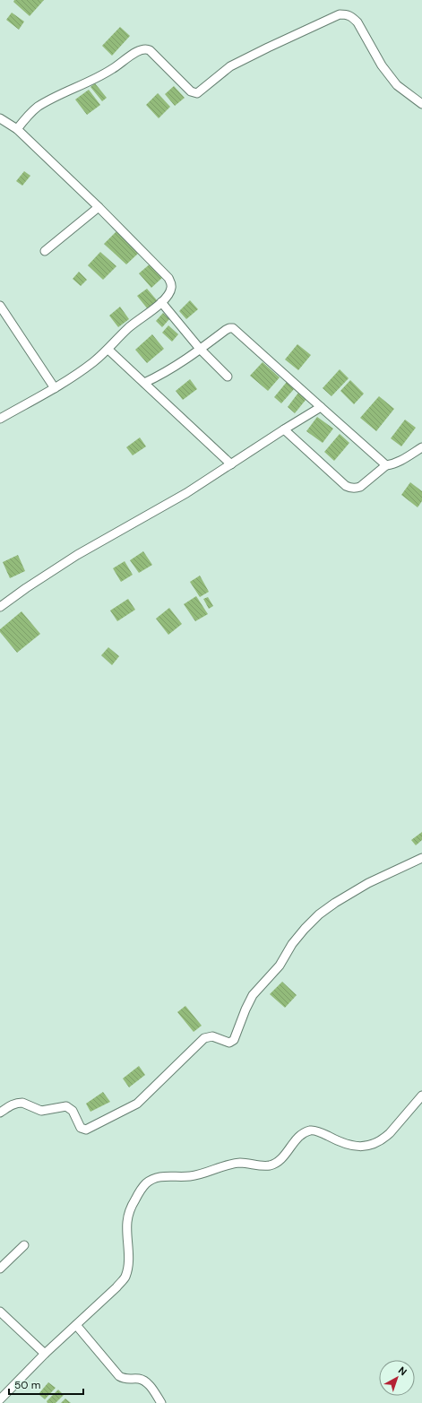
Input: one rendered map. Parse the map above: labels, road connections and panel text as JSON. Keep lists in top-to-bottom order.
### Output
{
  "scale_bar": "50 m",
  "north": "top right"
}
